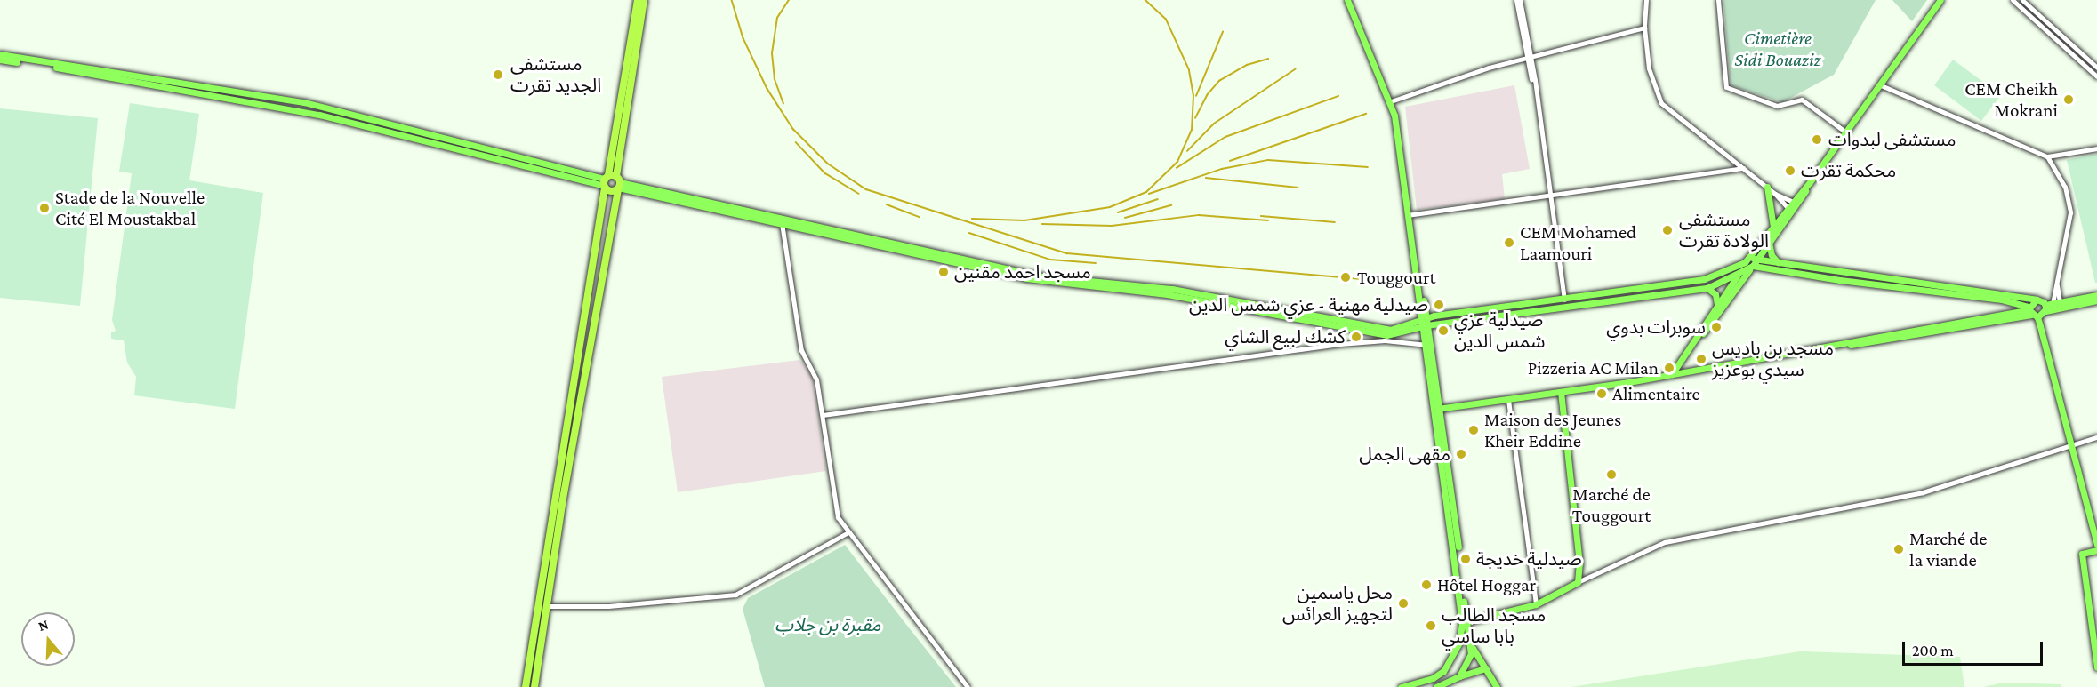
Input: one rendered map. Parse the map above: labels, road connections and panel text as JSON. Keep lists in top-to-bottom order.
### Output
{
  "parks": ["Cimetière Sidi Bouaziz", "مقبرة بن جلاب"],
  "places": [
    "مستشفى الجديد تقرت",
    "CEM Cheikh Mokrani",
    "مستشفى لبدوات",
    "محكمة تقرت",
    "Stade de la Nouvelle Cité El Moustakbal",
    "مستشفى الولادة تقرت",
    "CEM Mohamed Laamouri",
    "مسجد احمد مقنين",
    "Touggourt",
    "صيدلية مهنية - عزي شمس الدين",
    "سوبرات بدوي",
    "صيدلية عزي شمس الدين",
    "كشك لبيع الشاي",
    "مسجد بن باديس سيدي بوعزيز",
    "Pizzeria AC Milan",
    "Alimentaire",
    "Maison des Jeunes Kheir Eddine",
    "مقهى الجمل",
    "Marché de Touggourt",
    "Marché de la viande",
    "صيدلية خديجة",
    "Hôtel Hoggar",
    "محل ياسمين لتجهيز العرائس",
    "مسجد الطالب بابا ساسي"
  ],
  "scale_bar": "200 m",
  "north": "top"
}
